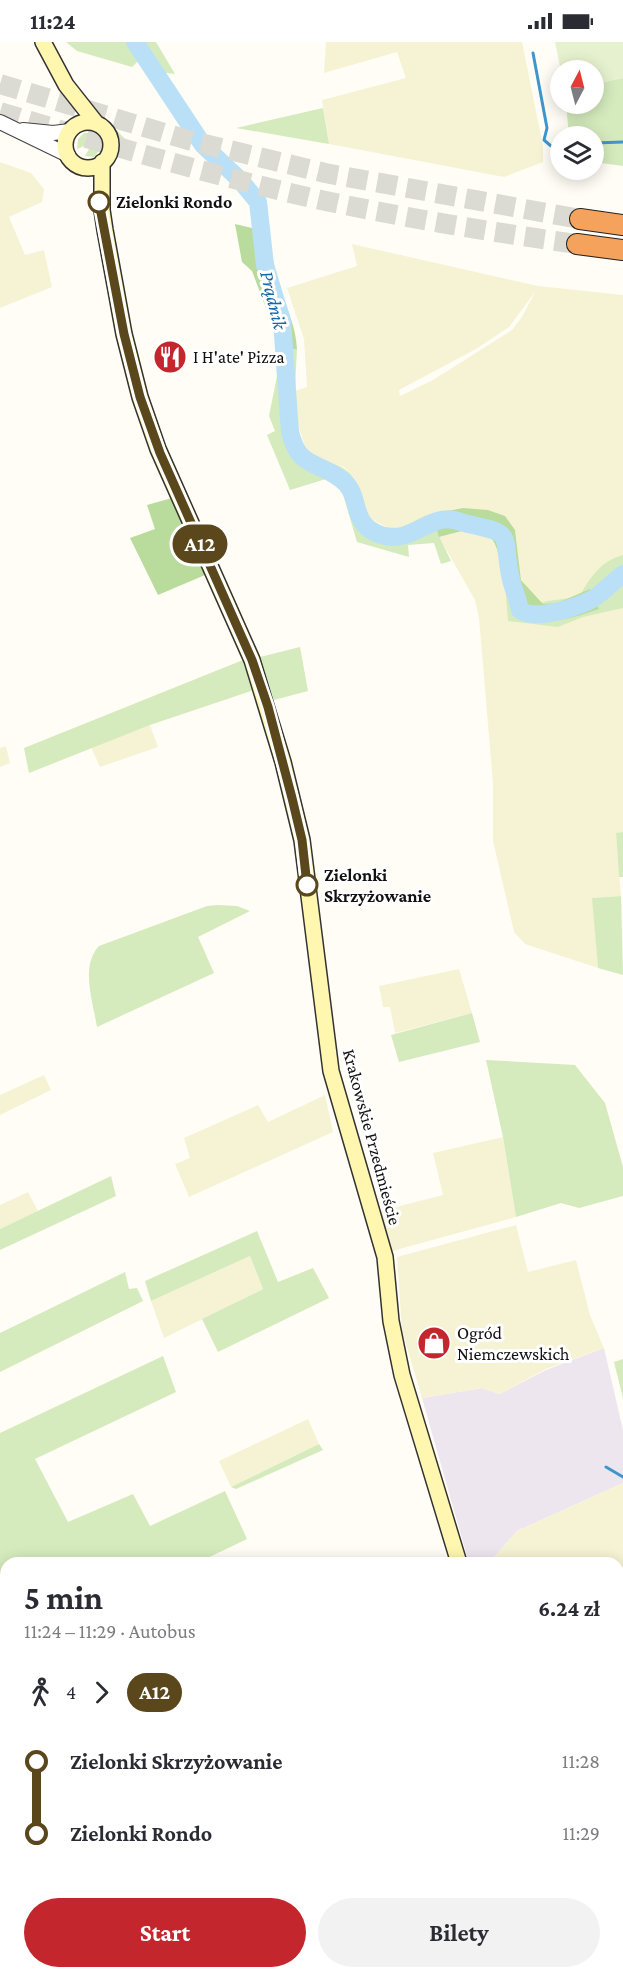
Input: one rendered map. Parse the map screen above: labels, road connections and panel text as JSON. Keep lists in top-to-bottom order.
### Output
{
  "streets": {
    "main road": ["Krakowskie Przedmieście"]
  },
  "water": ["Prądnik"],
  "places": {
    "other": ["Zielonki Rondo", "Zielonki Skrzyżowanie"],
    "restaurant": ["I H'ate' Pizza"],
    "shop": ["Ogród Niemczewskich"]
  },
  "lines": ["bus line A12"],
  "north": "top",
  "page": {
    "status": "11:24",
    "on_map": "A12",
    "heading": ["5 min", "11:24 – 11:29 · Autobus", "6.24 zł"],
    "legs": ["4", "A12"],
    "list": [
      {
        "name": "Zielonki Skrzyżowanie",
        "value": "11:28"
      },
      {
        "name": "Zielonki Rondo",
        "value": "11:29"
      }
    ],
    "buttons": ["Start", "Bilety"]
  }
}
